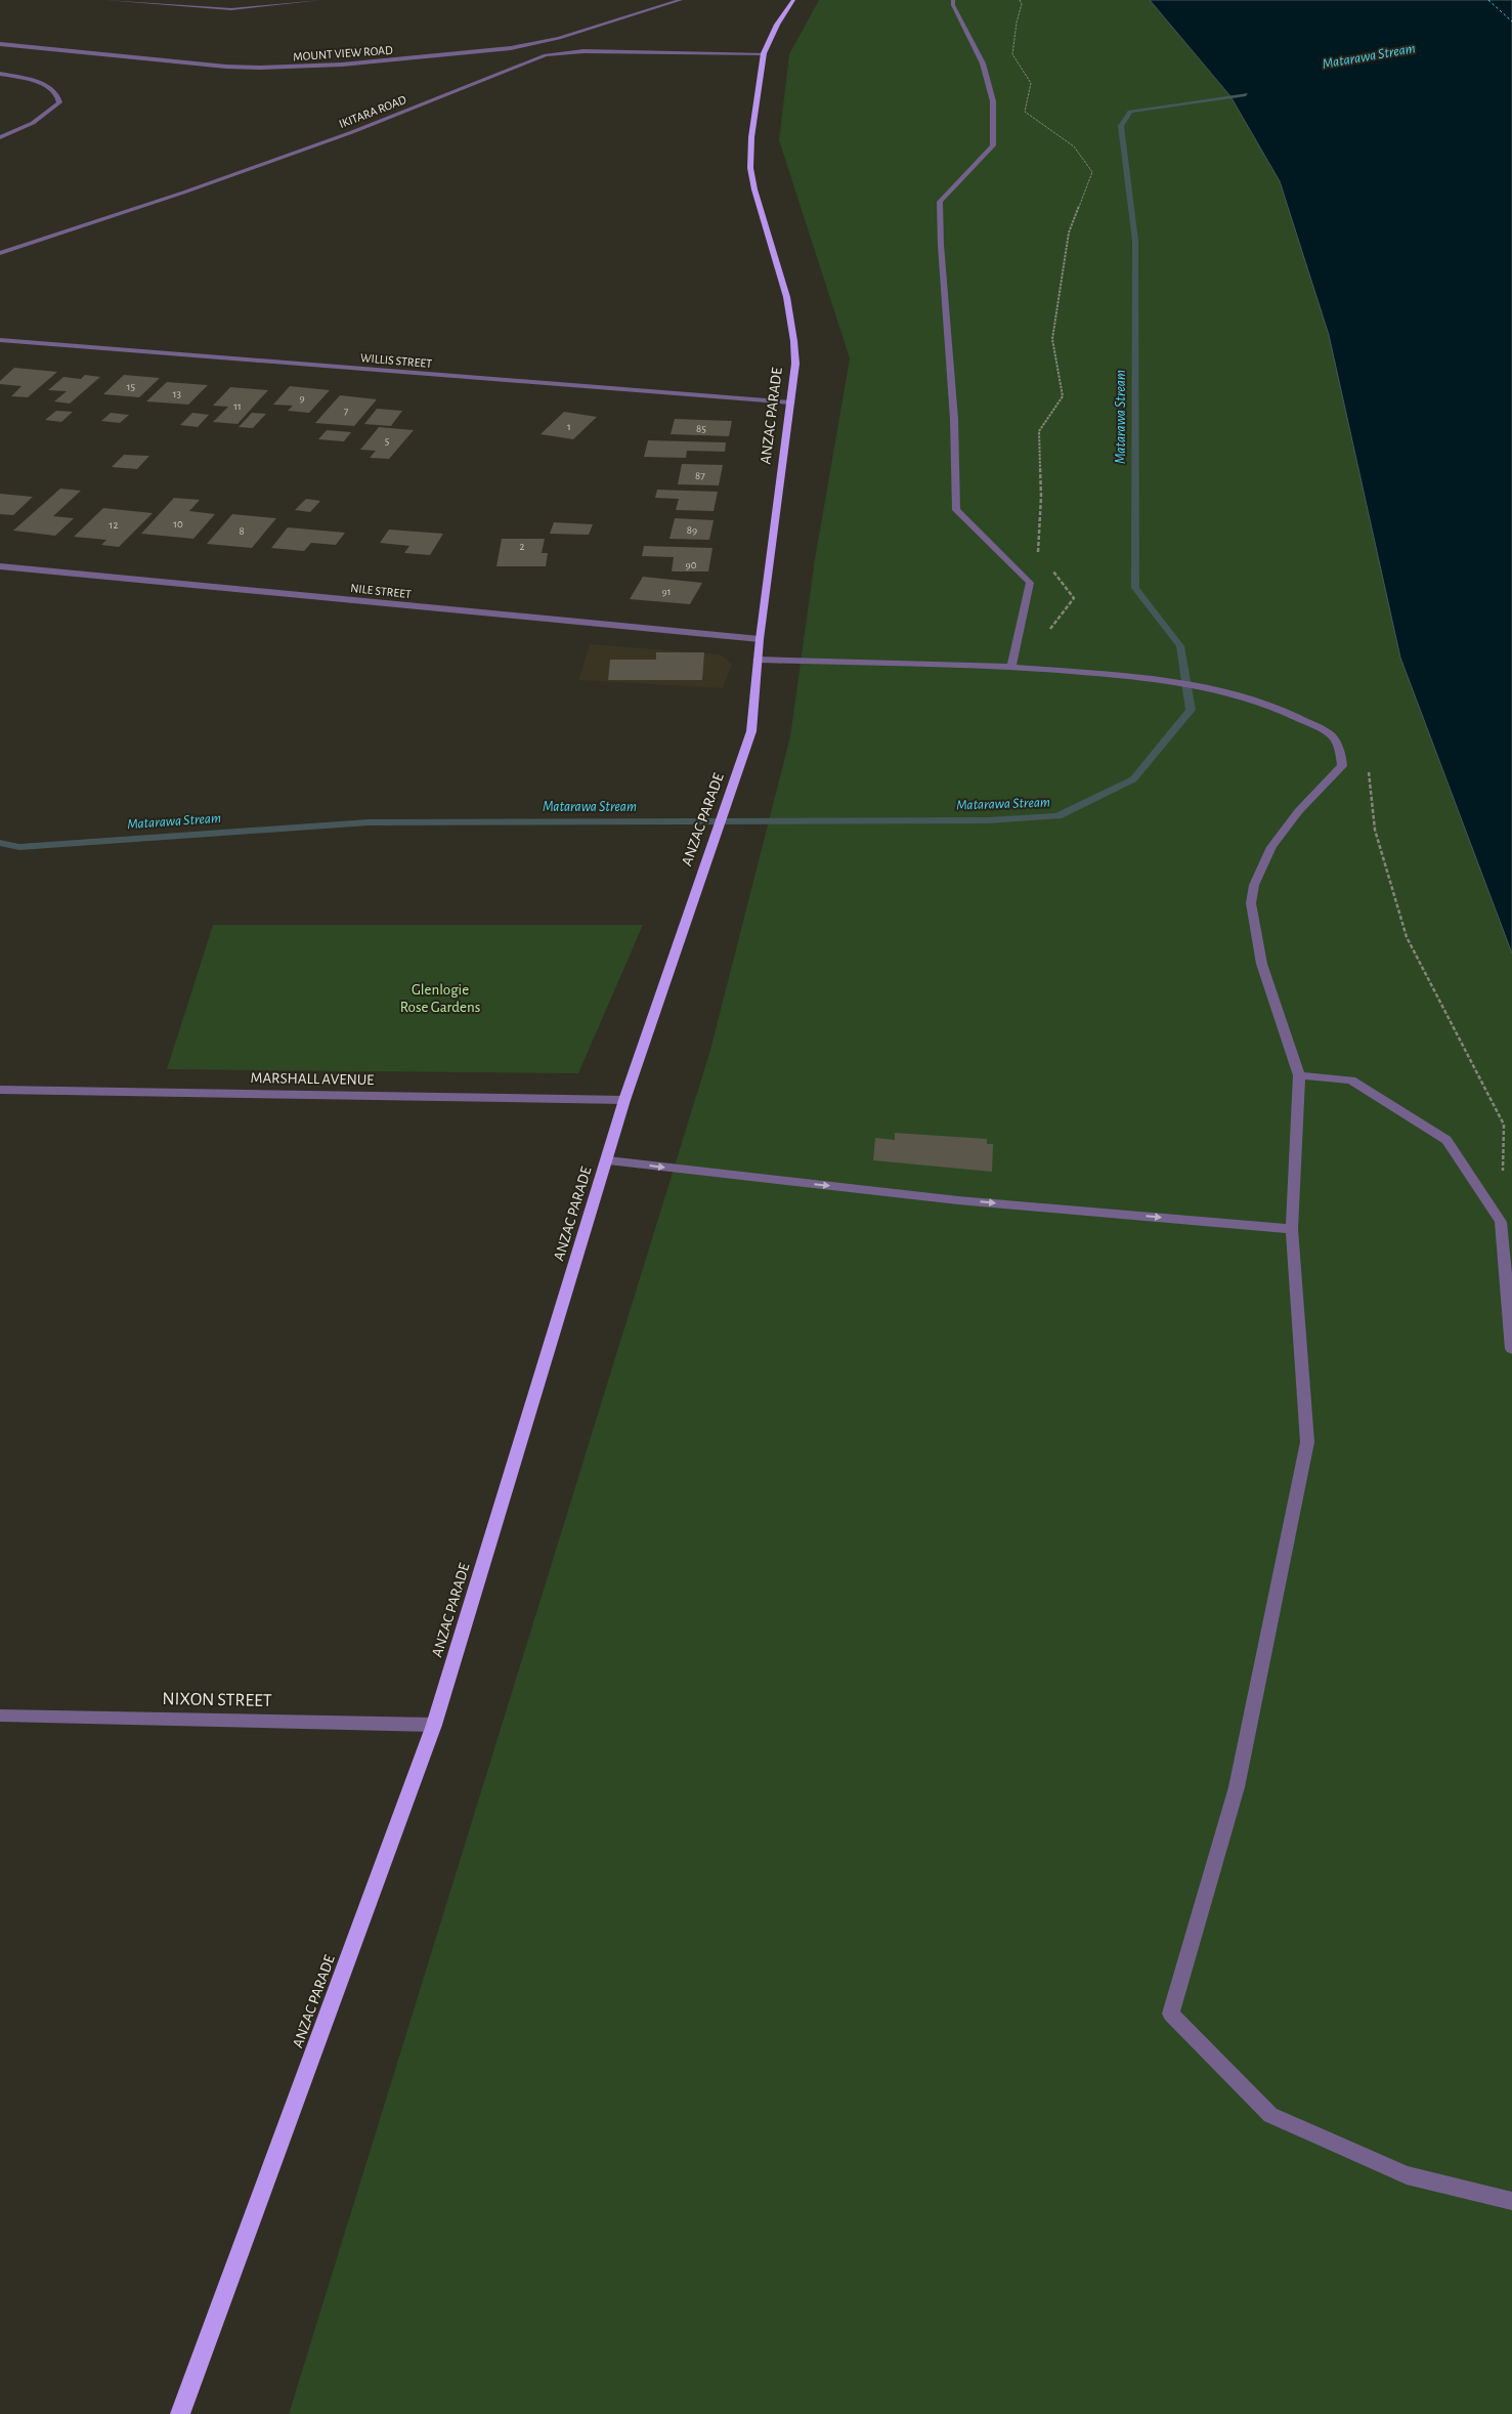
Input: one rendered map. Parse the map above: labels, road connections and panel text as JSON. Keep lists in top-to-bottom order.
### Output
{
  "streets": {
    "main road": ["ANZAC PARADE"],
    "street": [
      "MOUNT VIEW ROAD",
      "IKITARA ROAD",
      "WILLIS STREET",
      "NILE STREET",
      "MARSHALL AVENUE",
      "NIXON STREET"
    ]
  },
  "crossings": [
    ["IKITARA ROAD", "ANZAC PARADE"],
    ["WILLIS STREET", "ANZAC PARADE"],
    ["ANZAC PARADE", "NILE STREET"],
    ["ANZAC PARADE", "MARSHALL AVENUE"],
    ["ANZAC PARADE", "NIXON STREET"]
  ],
  "water": ["Matarawa Stream"],
  "parks": ["Glenlogie Rose Gardens"],
  "house_numbers": [
    "15",
    "13",
    "9",
    "11",
    "7",
    "1",
    "85",
    "5",
    "87",
    "10",
    "12",
    "89",
    "8",
    "2",
    "90",
    "91"
  ]
}
